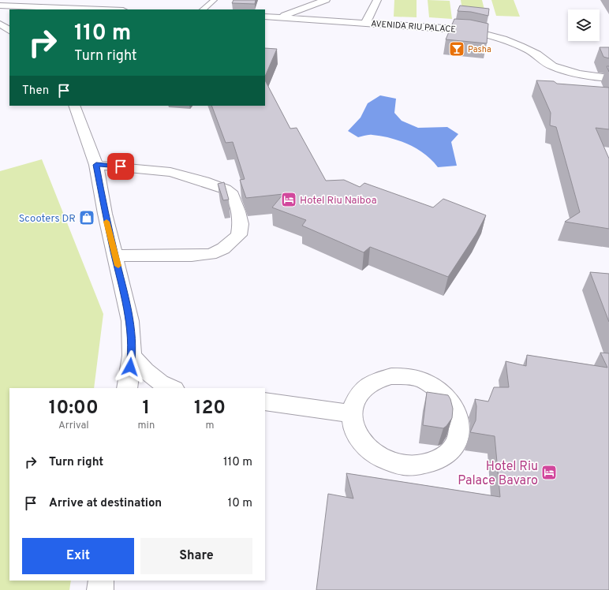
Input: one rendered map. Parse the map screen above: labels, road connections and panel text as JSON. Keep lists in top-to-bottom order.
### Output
{
  "streets": {
    "street": ["AVENIDA RIU PALACE"]
  },
  "places": {
    "bar": ["Pasha"],
    "hotel": ["Hotel Riu Naiboa", "Hotel Riu Palace Bavaro"],
    "shop": ["Scooters DR"]
  },
  "page": {
    "turn": ["110 m", "Turn right"],
    "then": "Then",
    "eta": [
      "10:00",
      "Arrival",
      "1",
      "min",
      "120",
      "m"
    ],
    "list": [
      {
        "name": "Turn right",
        "value": "110 m"
      },
      {
        "name": "Arrive at destination",
        "value": "10 m"
      }
    ],
    "buttons": ["Exit", "Share"]
  }
}
